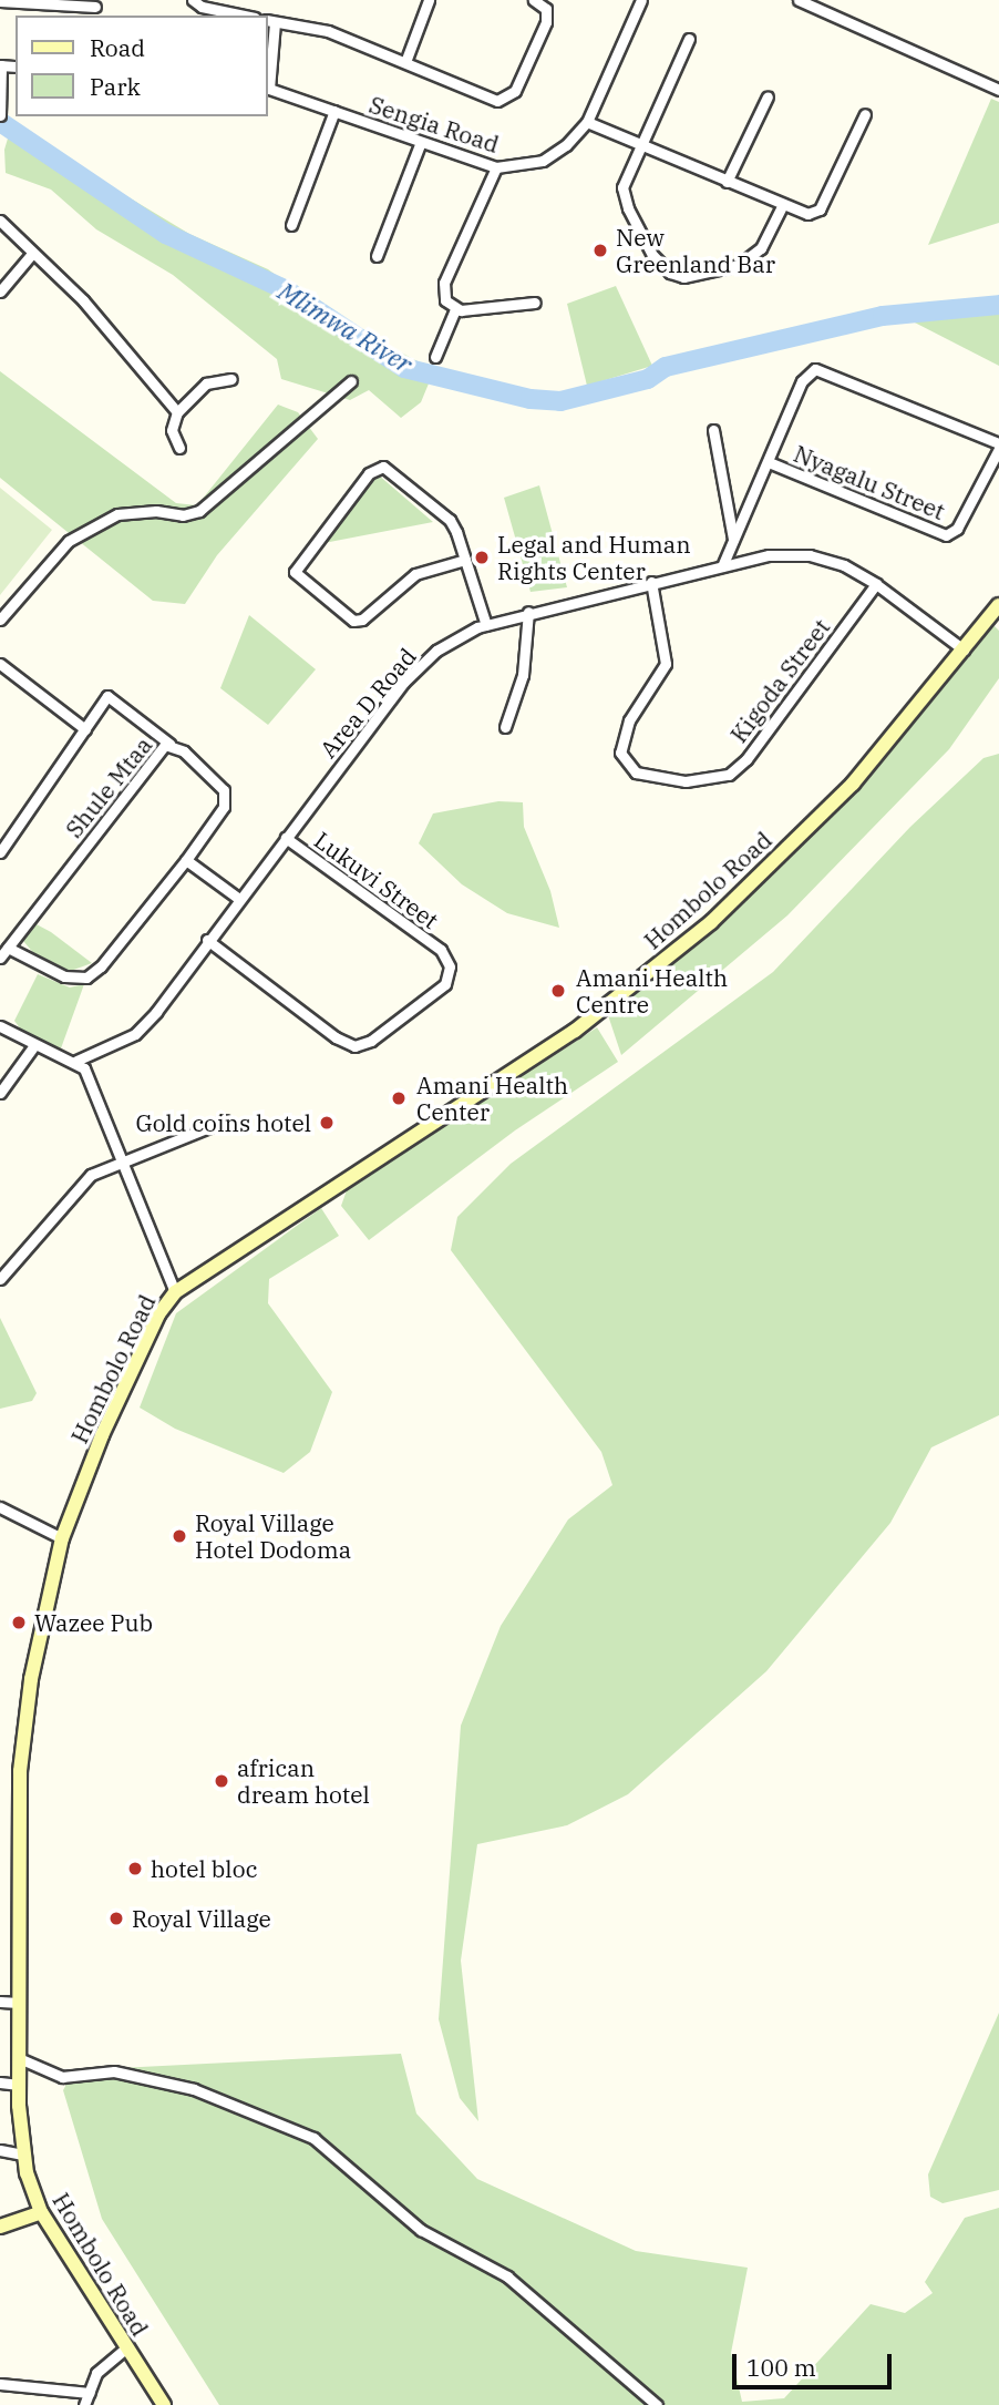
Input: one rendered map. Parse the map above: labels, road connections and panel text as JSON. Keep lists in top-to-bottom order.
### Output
{
  "streets": {
    "street": [
      "Sengia Road",
      "Nyagalu Street",
      "Kigoda Street",
      "Area D Road",
      "Shule Mtaa",
      "Lukuvi Street",
      "Hombolo Road"
    ]
  },
  "crossings": [
    ["Nyagalu Street", "Area D Road"],
    ["Kigoda Street", "Area D Road"],
    ["Area D Road", "Lukuvi Street"],
    ["Area D Road", "Hombolo Road"]
  ],
  "water": ["Mlimwa River"],
  "places": [
    "New Greenland Bar",
    "Legal and Human Rights Center",
    "Amani Health Centre",
    "Amani Health Center",
    "Gold coins hotel",
    "Royal Village Hotel Dodoma",
    "Wazee Pub",
    "african dream hotel",
    "hotel bloc",
    "Royal Village"
  ],
  "legend": ["Road", "Park"],
  "scale_bar": "100 m"
}
